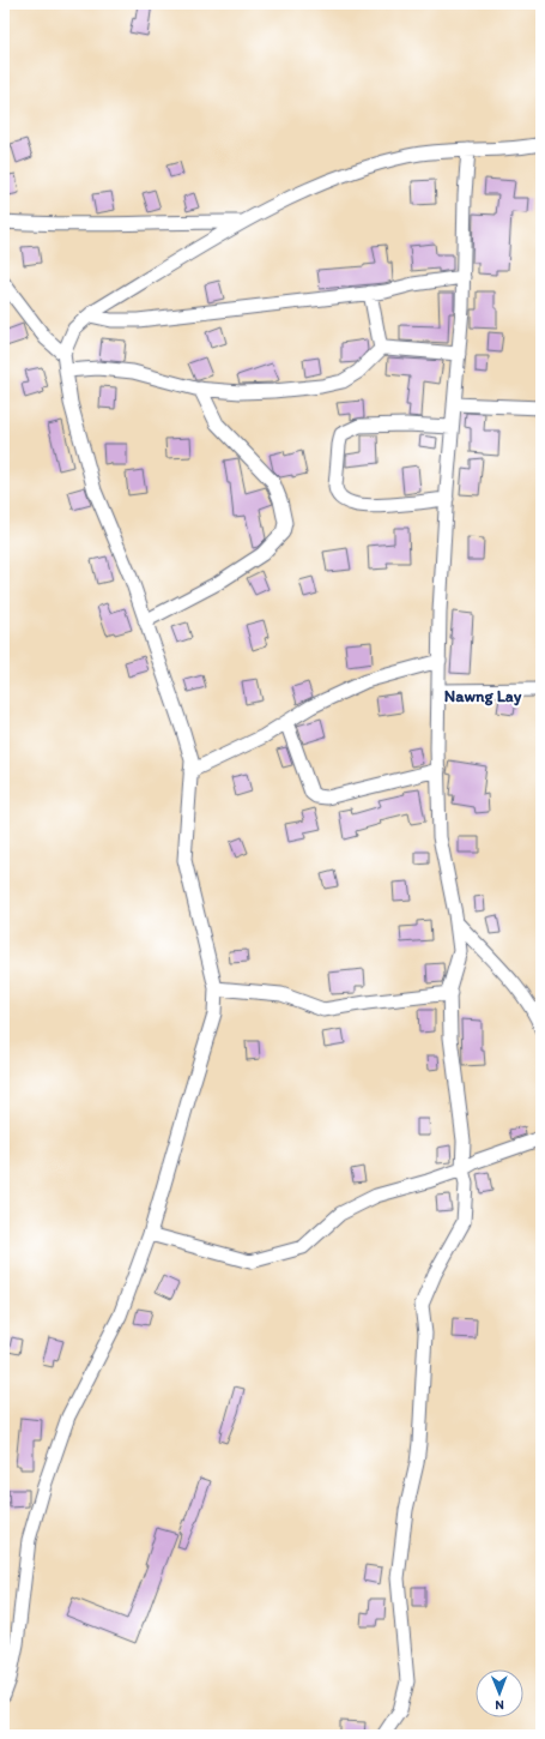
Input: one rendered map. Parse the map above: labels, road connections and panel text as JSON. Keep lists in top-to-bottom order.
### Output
{
  "districts": ["Nawng Lay"],
  "north": "bottom"
}
